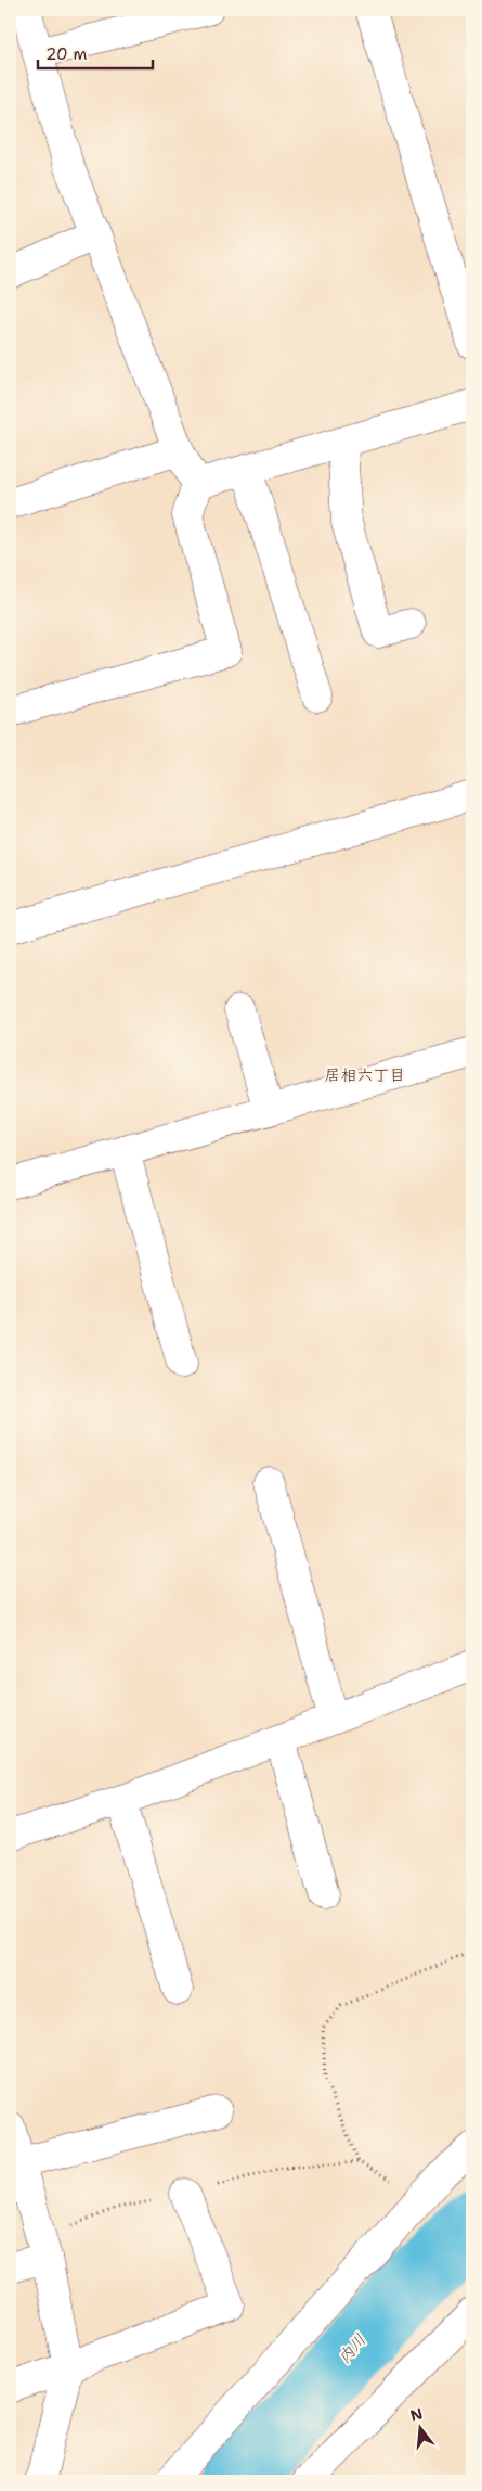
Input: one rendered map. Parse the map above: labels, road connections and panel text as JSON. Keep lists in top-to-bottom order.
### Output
{
  "districts": ["居相六丁目"],
  "water": ["内川"],
  "scale_bar": "20 m",
  "north": "top"
}
